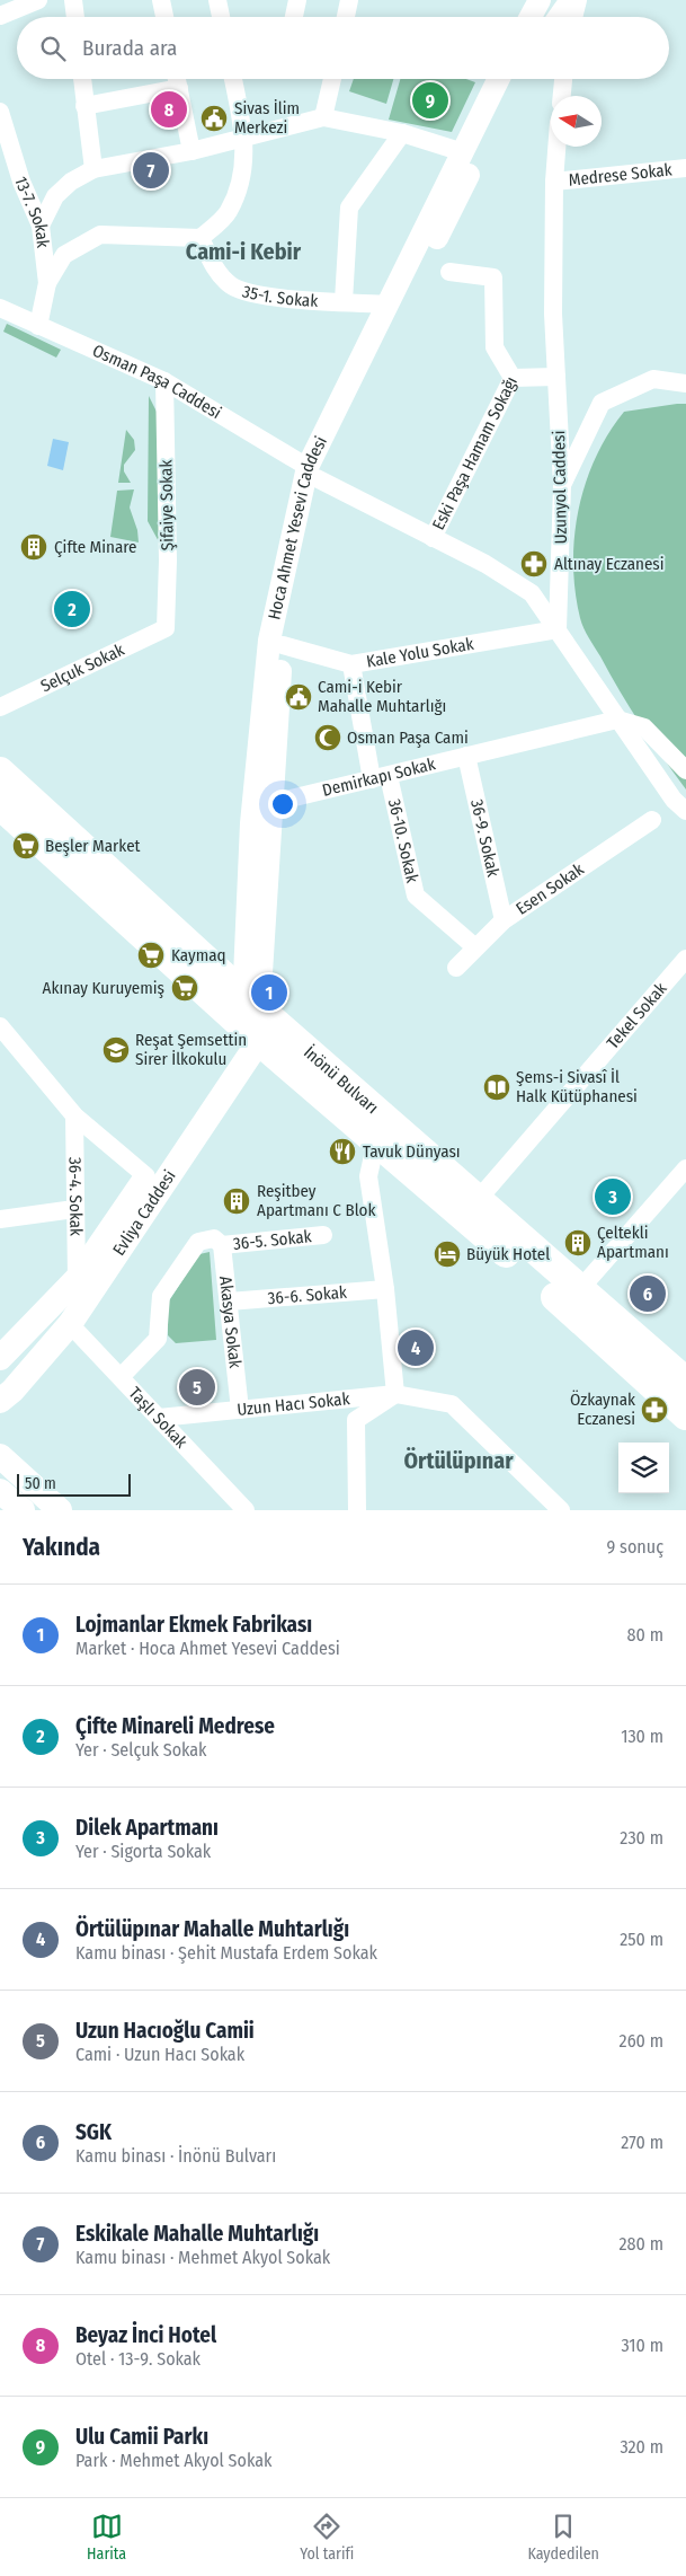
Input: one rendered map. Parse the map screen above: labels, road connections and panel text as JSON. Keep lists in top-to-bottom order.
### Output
{
  "streets": {
    "main road": ["İnönü Bulvarı", "Evliya Caddesi"],
    "street": [
      "Medrese Sokak",
      "13-7. Sokak",
      "35-1. Sokak",
      "Osman Paşa Caddesi",
      "Eski Paşa Hamam Sokağı",
      "Uzunyol Caddesi",
      "Şifaiye Sokak",
      "Hoca Ahmet Yesevi Caddesi",
      "Kale Yolu Sokak",
      "Selçuk Sokak",
      "Demirkapı Sokak",
      "36-9. Sokak",
      "36-10. Sokak",
      "Esen Sokak",
      "Tekel Sokak",
      "36-4. Sokak",
      "36-5. Sokak",
      "36-6. Sokak",
      "Akasya Sokak",
      "Uzun Hacı Sokak",
      "Taşlı Sokak"
    ]
  },
  "crossings": [
    ["Medrese Sokak", "Uzunyol Caddesi"],
    ["35-1. Sokak", "Hoca Ahmet Yesevi Caddesi"],
    ["Osman Paşa Caddesi", "Eski Paşa Hamam Sokağı"],
    ["Osman Paşa Caddesi", "Uzunyol Caddesi"],
    ["Osman Paşa Caddesi", "Şifaiye Sokak"],
    ["Osman Paşa Caddesi", "Hoca Ahmet Yesevi Caddesi"],
    ["Osman Paşa Caddesi", "Kale Yolu Sokak"],
    ["Eski Paşa Hamam Sokağı", "Uzunyol Caddesi"],
    ["Uzunyol Caddesi", "Kale Yolu Sokak"],
    ["Şifaiye Sokak", "Selçuk Sokak"],
    ["Hoca Ahmet Yesevi Caddesi", "Kale Yolu Sokak"],
    ["Hoca Ahmet Yesevi Caddesi", "Demirkapı Sokak"],
    ["Hoca Ahmet Yesevi Caddesi", "İnönü Bulvarı"],
    ["Hoca Ahmet Yesevi Caddesi", "Evliya Caddesi"],
    ["Kale Yolu Sokak", "36-10. Sokak"],
    ["Demirkapı Sokak", "36-9. Sokak"],
    ["Demirkapı Sokak", "36-10. Sokak"],
    ["36-9. Sokak", "Esen Sokak"],
    ["36-10. Sokak", "Esen Sokak"],
    ["Tekel Sokak", "İnönü Bulvarı"],
    ["İnönü Bulvarı", "Evliya Caddesi"],
    ["36-4. Sokak", "Evliya Caddesi"],
    ["Evliya Caddesi", "Taşlı Sokak"],
    ["36-5. Sokak", "Akasya Sokak"],
    ["36-6. Sokak", "Akasya Sokak"],
    ["Akasya Sokak", "Uzun Hacı Sokak"],
    ["Uzun Hacı Sokak", "Taşlı Sokak"]
  ],
  "districts": ["Cami-i Kebir", "Örtülüpınar"],
  "places": {
    "public building": ["Sivas İlim Merkezi", "Cami-i Kebir Mahalle Muhtarlığı"],
    "building": ["Çifte Minare", "Reşitbey Apartmanı C Blok", "Çeltekli Apartmanı"],
    "pharmacy": ["Altınay Eczanesi", "Özkaynak Eczanesi"],
    "mosque": ["Osman Paşa Cami"],
    "supermarket": ["Beşler Market", "Kaymaq", "Akınay Kuruyemiş"],
    "school or university": ["Reşat Şemsettin Sirer İlkokulu"],
    "library": ["Şems-i Sivasî İl Halk Kütüphanesi"],
    "restaurant": ["Tavuk Dünyası"],
    "hotel": ["Büyük Hotel"]
  },
  "scale_bar": "50 m",
  "north": "left",
  "page": {
    "search": "Burada ara",
    "pins": [
      "9",
      "8",
      "7",
      "2",
      "1",
      "3",
      "6",
      "4",
      "5"
    ],
    "scale": "50 m",
    "heading": ["Yakında", "9 sonuç"],
    "list": [
      {
        "mark": "1",
        "name": "Lojmanlar Ekmek Fabrikası",
        "note": "Market · Hoca Ahmet Yesevi Caddesi",
        "value": "80 m"
      },
      {
        "mark": "2",
        "name": "Çifte Minareli Medrese",
        "note": "Yer · Selçuk Sokak",
        "value": "130 m"
      },
      {
        "mark": "3",
        "name": "Dilek Apartmanı",
        "note": "Yer · Sigorta Sokak",
        "value": "230 m"
      },
      {
        "mark": "4",
        "name": "Örtülüpınar Mahalle Muhtarlığı",
        "note": "Kamu binası · Şehit Mustafa Erdem Sokak",
        "value": "250 m"
      },
      {
        "mark": "5",
        "name": "Uzun Hacıoğlu Camii",
        "note": "Cami · Uzun Hacı Sokak",
        "value": "260 m"
      },
      {
        "mark": "6",
        "name": "SGK",
        "note": "Kamu binası · İnönü Bulvarı",
        "value": "270 m"
      },
      {
        "mark": "7",
        "name": "Eskikale Mahalle Muhtarlığı",
        "note": "Kamu binası · Mehmet Akyol Sokak",
        "value": "280 m"
      },
      {
        "mark": "8",
        "name": "Beyaz İnci Hotel",
        "note": "Otel · 13-9. Sokak",
        "value": "310 m"
      },
      {
        "mark": "9",
        "name": "Ulu Camii Parkı",
        "note": "Park · Mehmet Akyol Sokak",
        "value": "320 m"
      }
    ],
    "nav": ["Harita", "Yol tarifi", "Kaydedilen"]
  }
}
